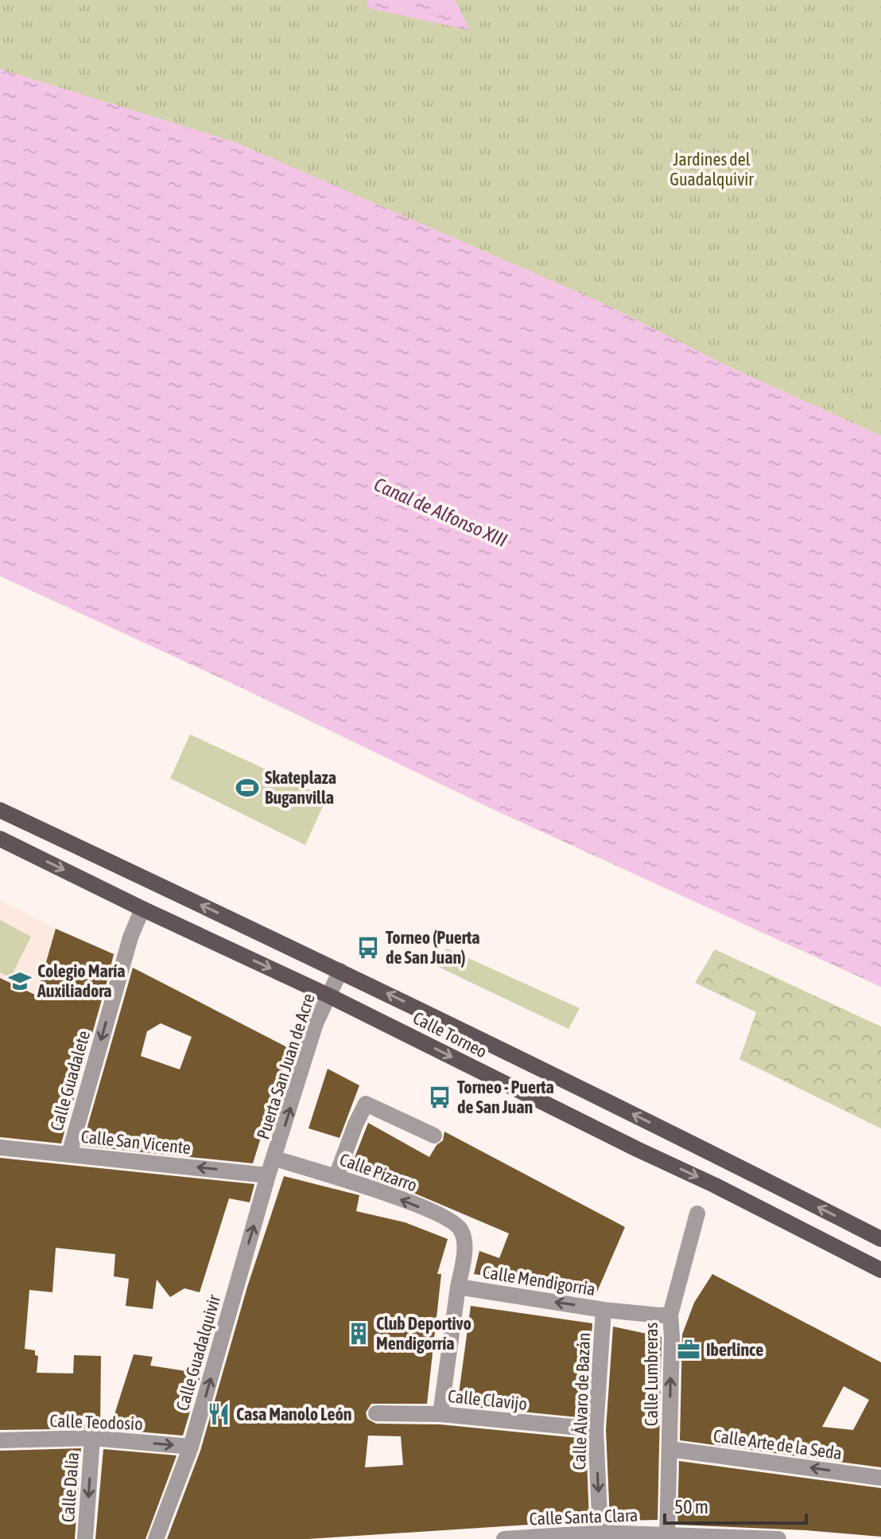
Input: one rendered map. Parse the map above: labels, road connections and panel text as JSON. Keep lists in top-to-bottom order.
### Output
{
  "streets": {
    "main road": ["Calle Torneo"],
    "street": [
      "Puerta San Juan de Acre",
      "Calle Guadalete",
      "Calle San Vicente",
      "Calle Pizarro",
      "Calle Mendigorria",
      "Calle Guadalquivir",
      "Calle Lumbreras",
      "Calle Clavijo",
      "Calle Álvaro de Bazán",
      "Calle Teodosio",
      "Calle Arte de la Seda",
      "Calle Dalía",
      "Calle Santa Clara"
    ]
  },
  "crossings": [
    ["Calle Torneo", "Puerta San Juan de Acre"],
    ["Calle Torneo", "Calle Guadalete"],
    ["Puerta San Juan de Acre", "Calle San Vicente"],
    ["Puerta San Juan de Acre", "Calle Pizarro"],
    ["Puerta San Juan de Acre", "Calle Guadalquivir"],
    ["Calle Guadalete", "Calle San Vicente"],
    ["Calle San Vicente", "Calle Guadalquivir"],
    ["Calle Pizarro", "Calle Mendigorria"],
    ["Calle Mendigorria", "Calle Lumbreras"],
    ["Calle Mendigorria", "Calle Álvaro de Bazán"],
    ["Calle Guadalquivir", "Calle Teodosio"],
    ["Calle Lumbreras", "Calle Arte de la Seda"],
    ["Calle Lumbreras", "Calle Santa Clara"],
    ["Calle Clavijo", "Calle Álvaro de Bazán"],
    ["Calle Álvaro de Bazán", "Calle Santa Clara"],
    ["Calle Teodosio", "Calle Dalía"]
  ],
  "one_way": [
    "Puerta San Juan de Acre",
    "Calle Guadalete",
    "Calle San Vicente",
    "Calle Pizarro",
    "Calle Mendigorria",
    "Calle Guadalquivir",
    "Calle Lumbreras",
    "Calle Álvaro de Bazán",
    "Calle Teodosio",
    "Calle Arte de la Seda",
    "Calle Dalía"
  ],
  "water": ["Canal de Alfonso XIII"],
  "parks": ["Jardines del Guadalquivir"],
  "places": {
    "sports": ["Skateplaza Buganvilla"],
    "bus stop": ["Torneo (Puerta de San Juan)", "Torneo - Puerta de San Juan"],
    "school or university": ["Colegio María Auxiliadora"],
    "building": ["Club Deportivo Mendigorría"],
    "office": ["Iberlince"],
    "restaurant": ["Casa Manolo León"]
  },
  "scale_bar": "50 m"
}
